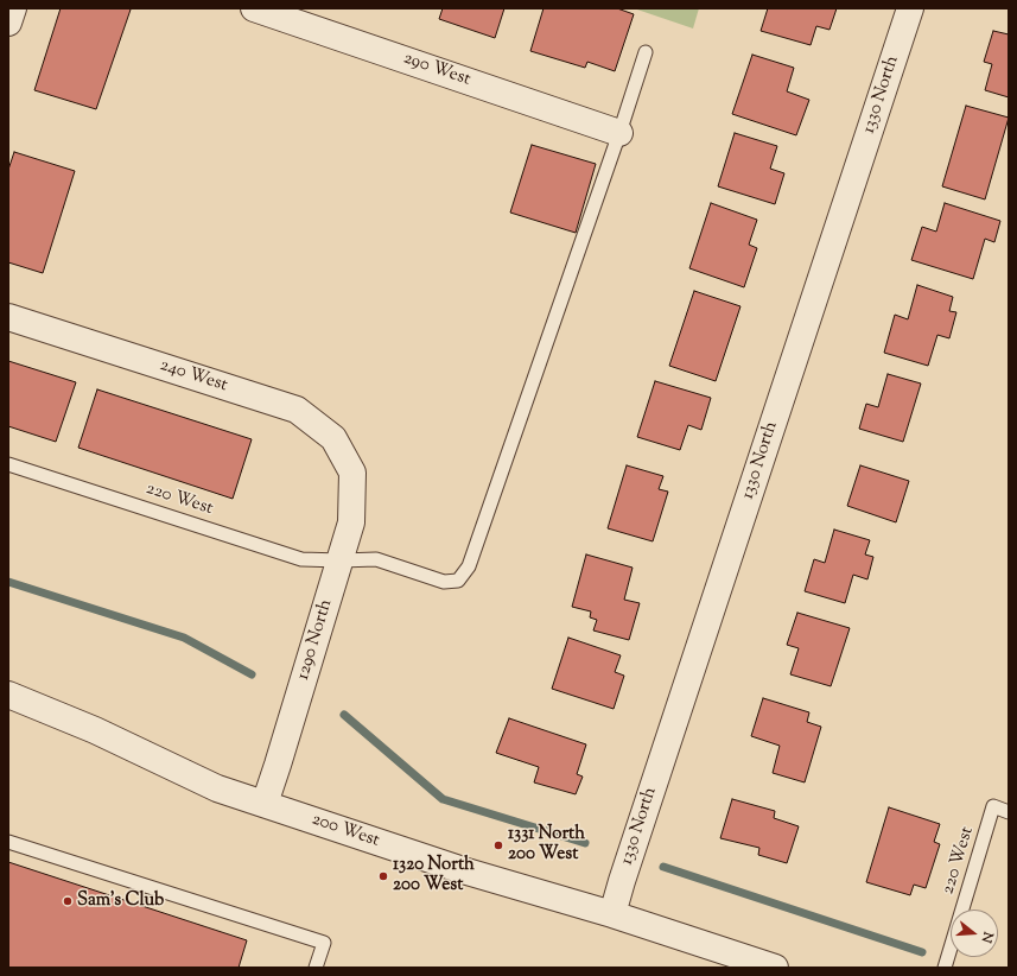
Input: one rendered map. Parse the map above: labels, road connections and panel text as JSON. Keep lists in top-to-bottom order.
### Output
{
  "streets": {
    "street": [
      "290 West",
      "1330 North",
      "240 West",
      "1290 North",
      "200 West"
    ],
    "lane": ["220 West"]
  },
  "crossings": [
    ["290 West", "220 West"],
    ["1330 North", "200 West"],
    ["240 West", "1290 North"],
    ["220 West", "1290 North"],
    ["1290 North", "200 West"]
  ],
  "places": ["1331 North 200 West", "1320 North 200 West", "Sam's Club"],
  "north": "right"
}
